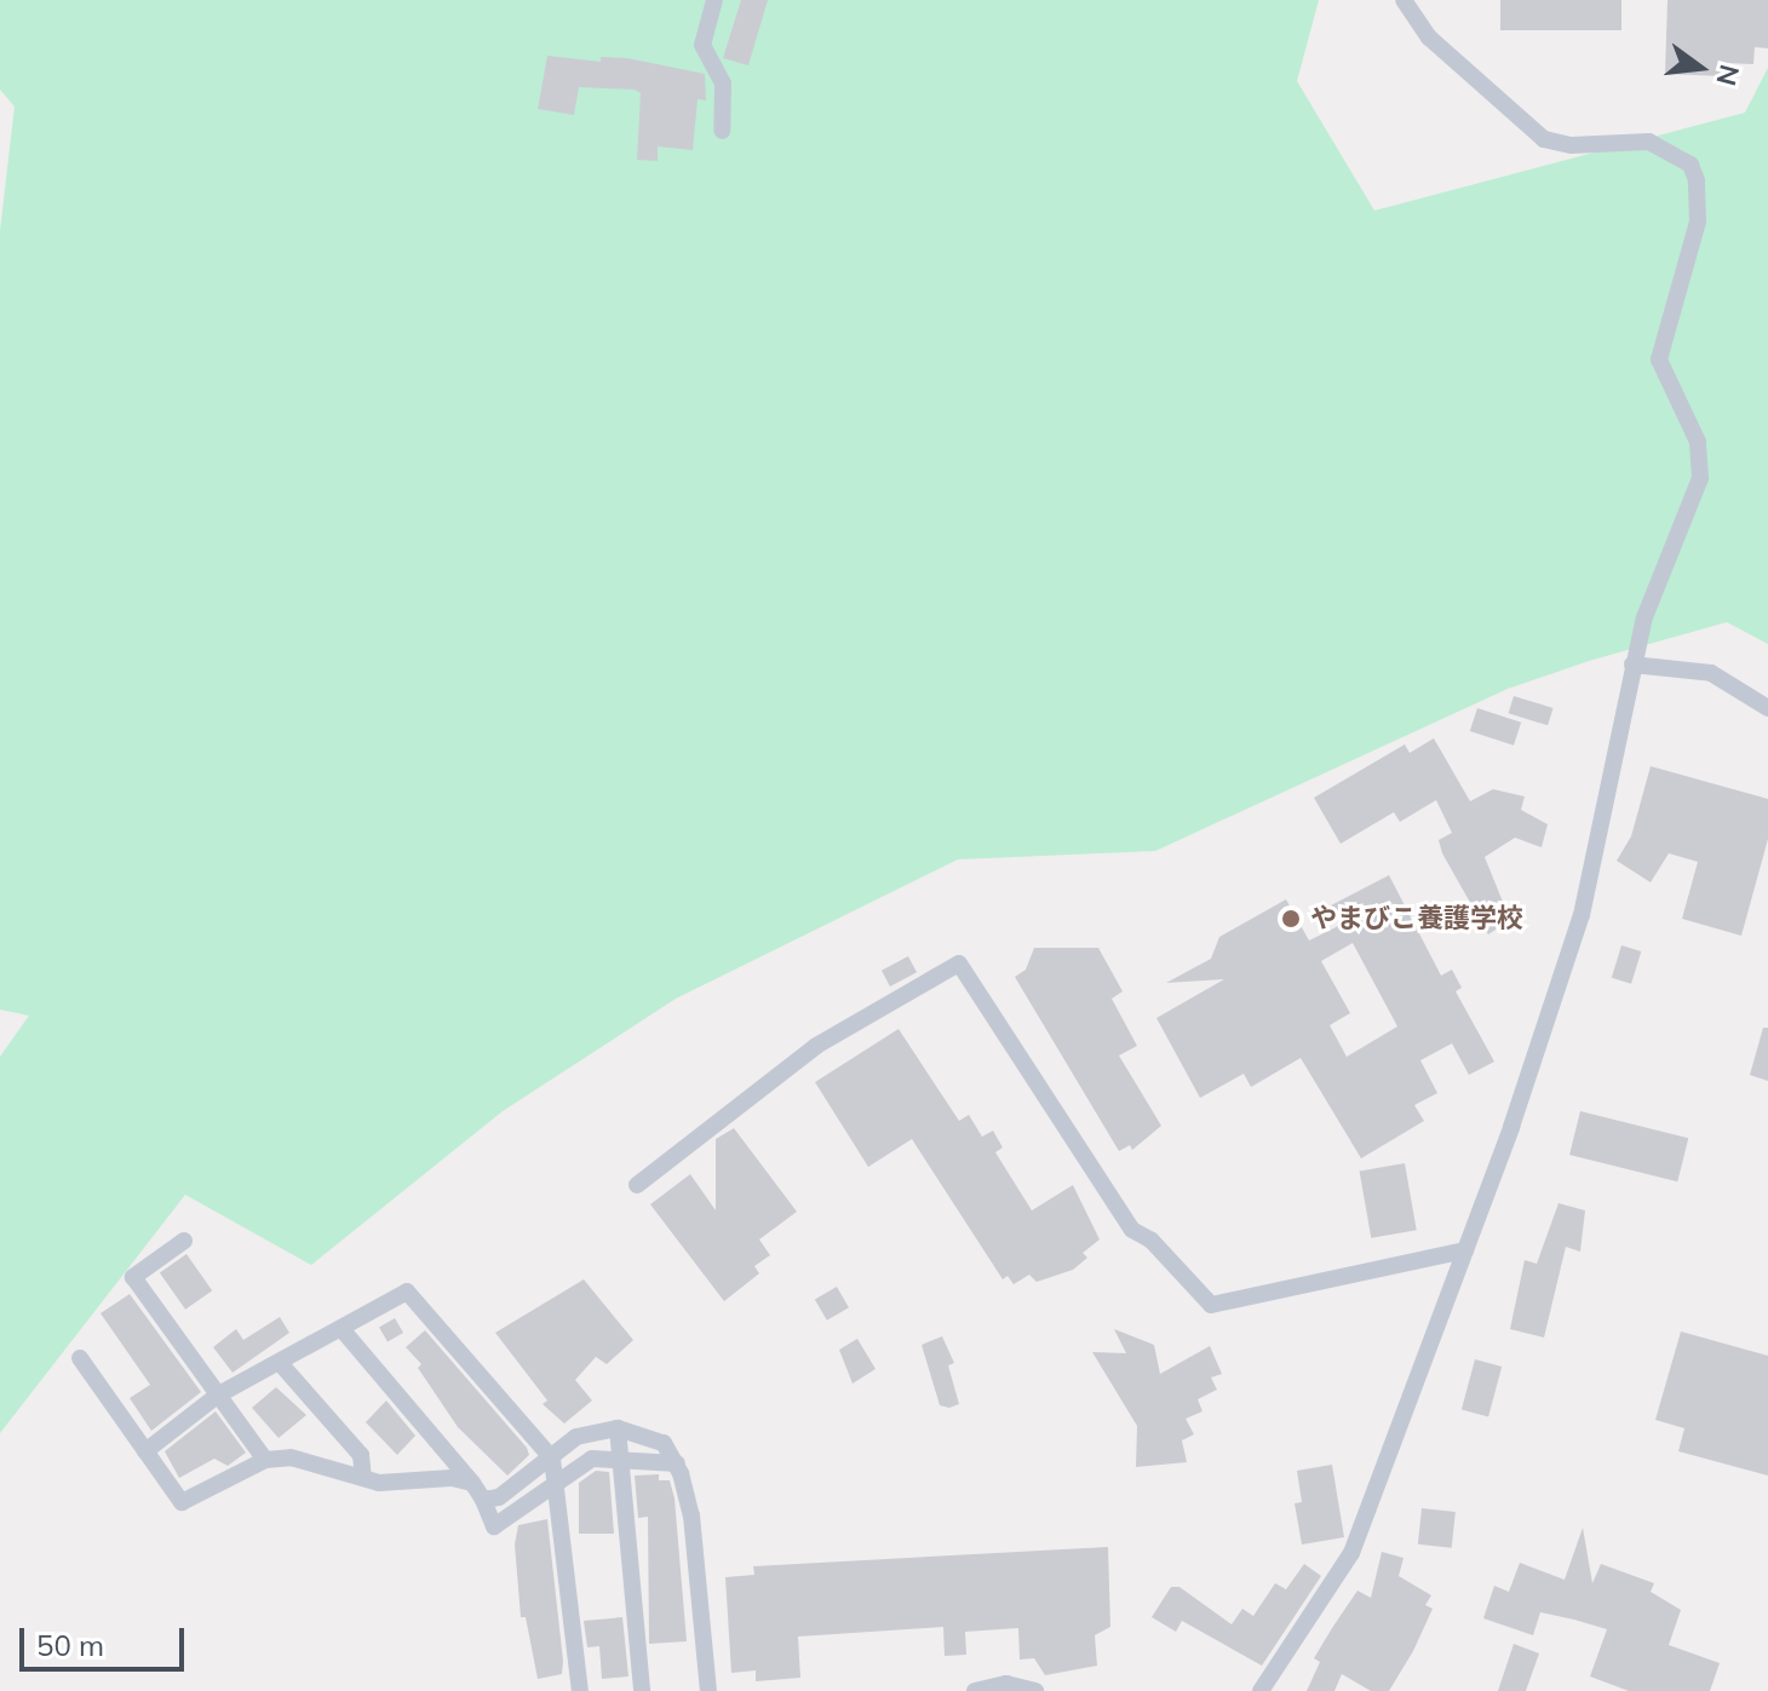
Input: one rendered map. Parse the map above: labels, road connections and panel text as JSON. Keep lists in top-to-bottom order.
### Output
{
  "places": ["やまびこ養護学校"],
  "scale_bar": "50 m",
  "north": "right"
}
